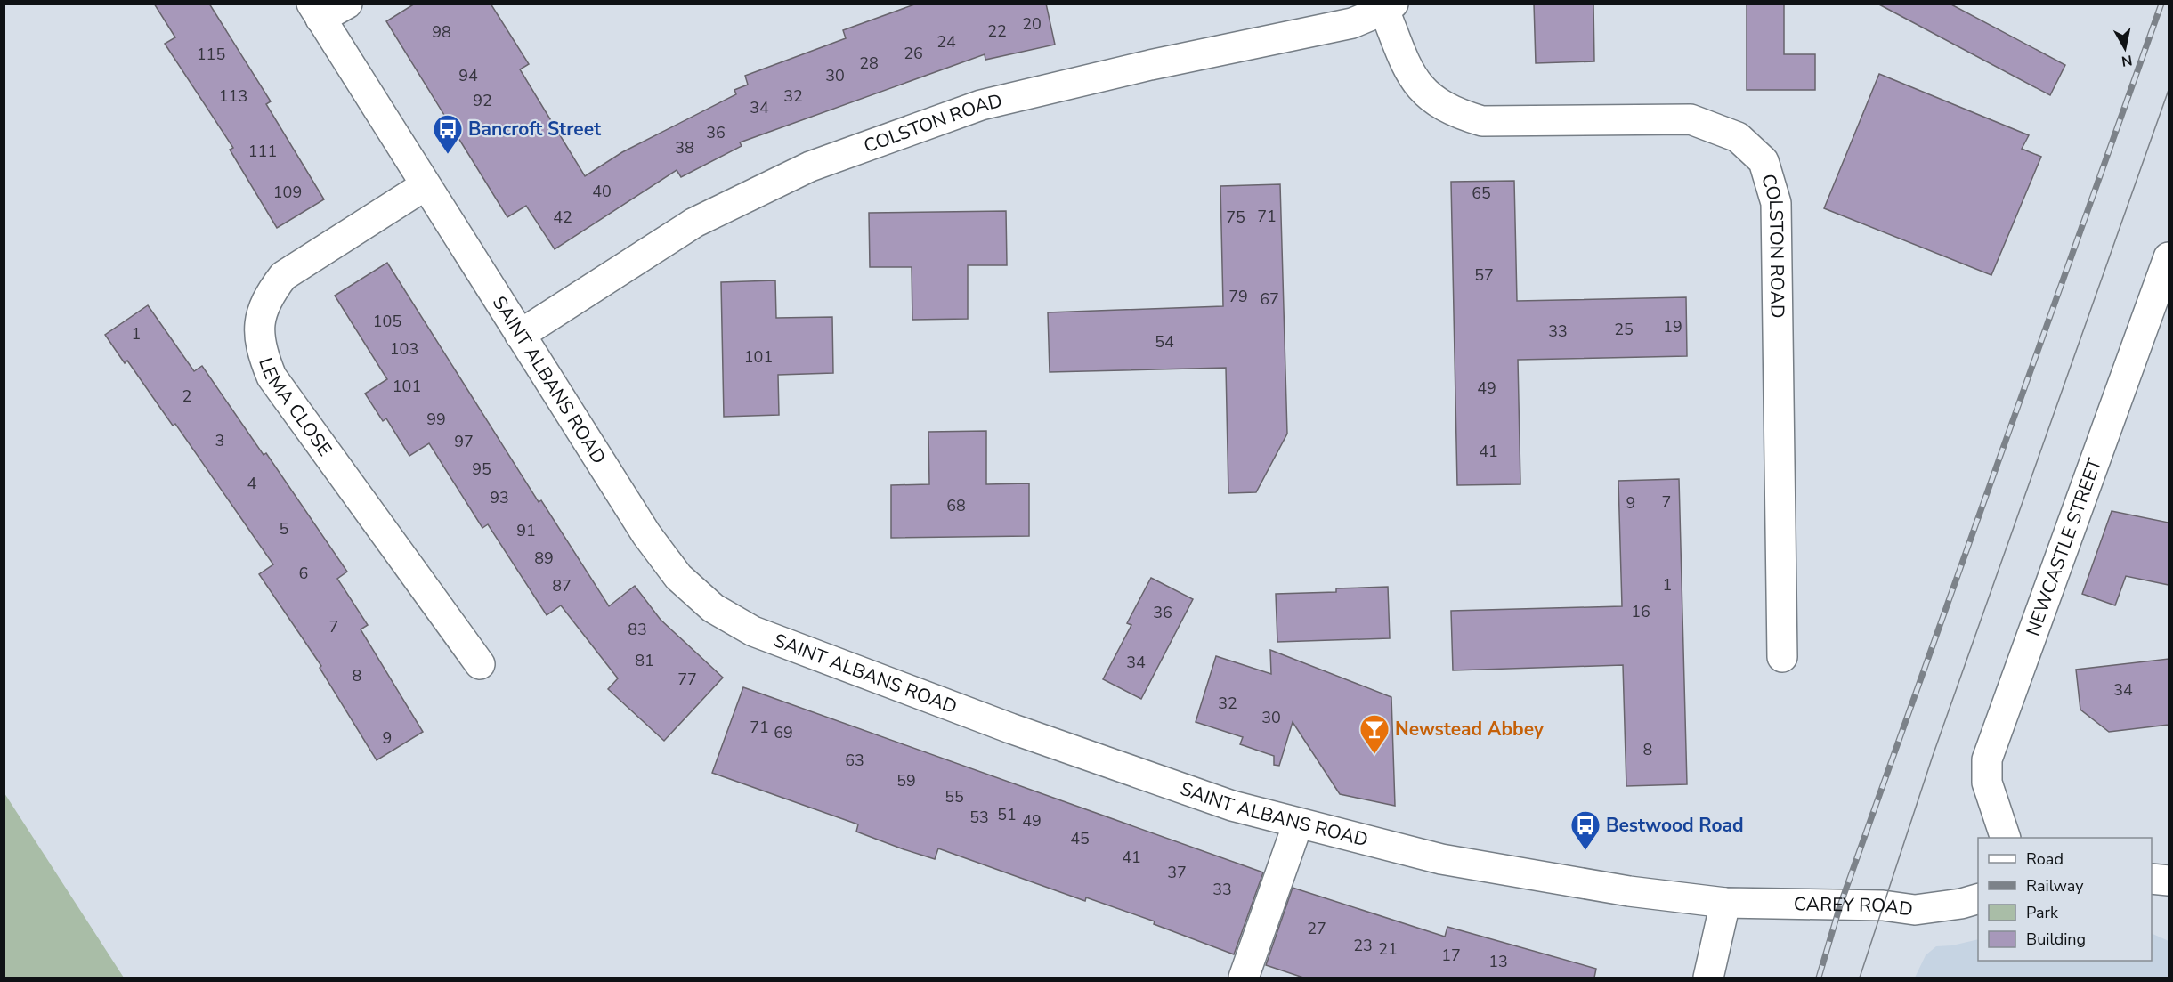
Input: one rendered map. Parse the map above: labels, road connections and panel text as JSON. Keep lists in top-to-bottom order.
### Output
{
  "streets": {
    "street": [
      "COLSTON ROAD",
      "SAINT ALBANS ROAD",
      "LEMA CLOSE",
      "NEWCASTLE STREET",
      "CAREY ROAD"
    ]
  },
  "crossings": [
    ["COLSTON ROAD", "SAINT ALBANS ROAD"],
    ["SAINT ALBANS ROAD", "LEMA CLOSE"],
    ["SAINT ALBANS ROAD", "CAREY ROAD"]
  ],
  "places": {
    "bus stop": ["Bancroft Street", "Bestwood Road"],
    "bar": ["Newstead Abbey"]
  },
  "house_numbers": [
    "20",
    "22",
    "98",
    "24",
    "26",
    "115",
    "28",
    "94",
    "30",
    "113",
    "32",
    "92",
    "34",
    "36",
    "38",
    "111",
    "40",
    "109",
    "65",
    "71",
    "42",
    "75",
    "57",
    "79",
    "67",
    "105",
    "19",
    "25",
    "33",
    "1",
    "54",
    "103",
    "101",
    "101",
    "49",
    "2",
    "99",
    "3",
    "97",
    "41",
    "95",
    "4",
    "93",
    "7",
    "9",
    "68",
    "5",
    "91",
    "89",
    "6",
    "1",
    "87",
    "16",
    "36",
    "7",
    "83",
    "81",
    "34",
    "8",
    "77",
    "34",
    "32",
    "30",
    "71",
    "69",
    "9",
    "8",
    "63",
    "59",
    "55",
    "51",
    "53",
    "49",
    "45",
    "41",
    "37",
    "33",
    "27",
    "23",
    "21",
    "17",
    "13"
  ],
  "legend": [
    "Road",
    "Railway",
    "Park",
    "Building"
  ],
  "north": "bottom"
}
